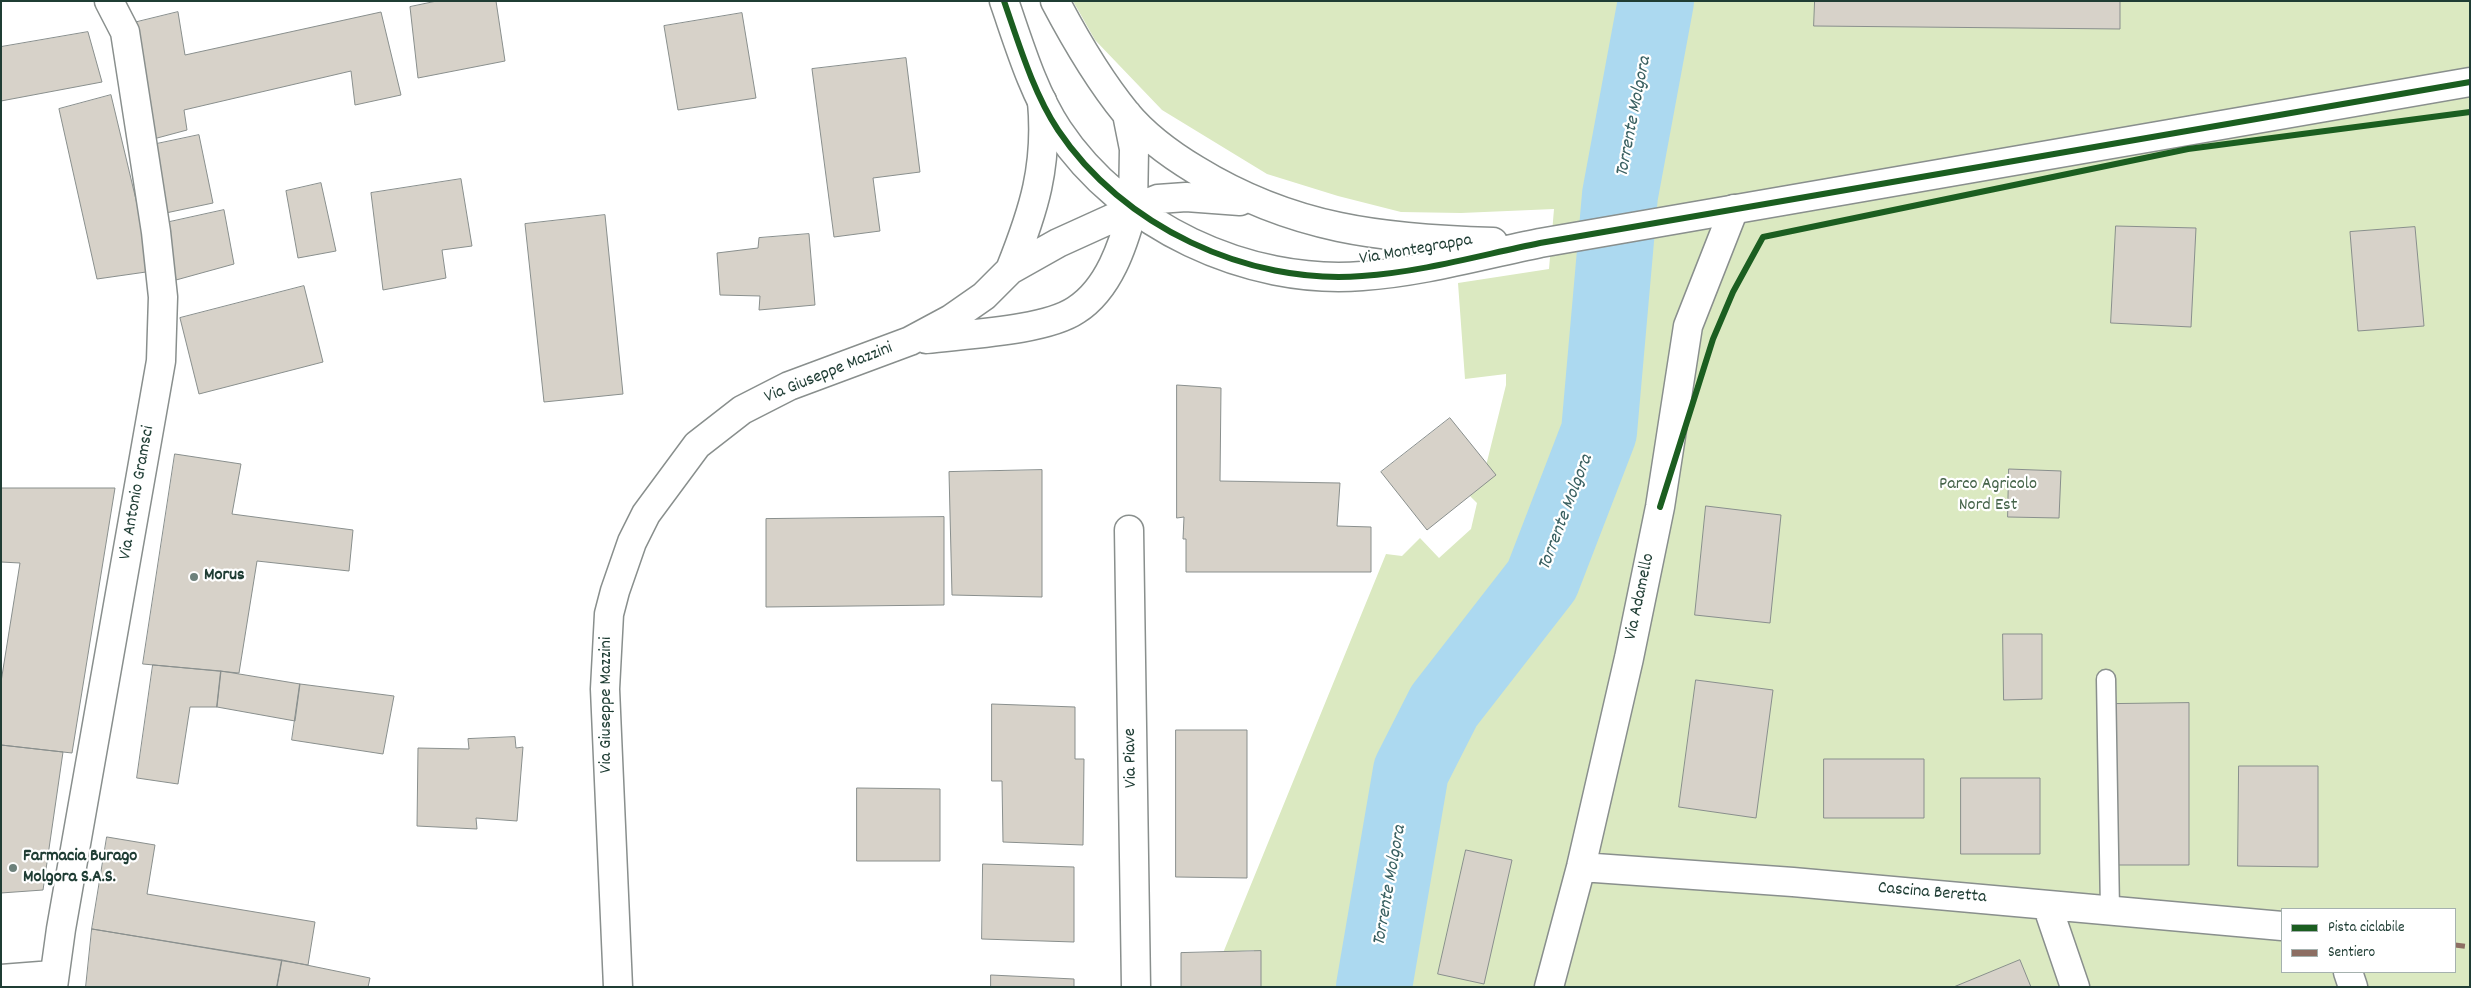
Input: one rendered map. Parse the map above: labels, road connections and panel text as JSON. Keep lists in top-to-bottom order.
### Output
{
  "streets": {
    "street": [
      "Via Montegrappa",
      "Via Giuseppe Mazzini",
      "Via Antonio Gramsci",
      "Via Adamello",
      "Via Piave",
      "Cascina Beretta"
    ]
  },
  "crossings": [
    ["Via Montegrappa", "Via Giuseppe Mazzini"],
    ["Via Montegrappa", "Via Adamello"],
    ["Via Adamello", "Cascina Beretta"]
  ],
  "water": ["Torrente Molgora"],
  "parks": ["Parco Agricolo Nord Est"],
  "places": ["Morus", "Farmacia Burago Molgora S.A.S."],
  "legend": ["Pista ciclabile", "Sentiero"]
}
